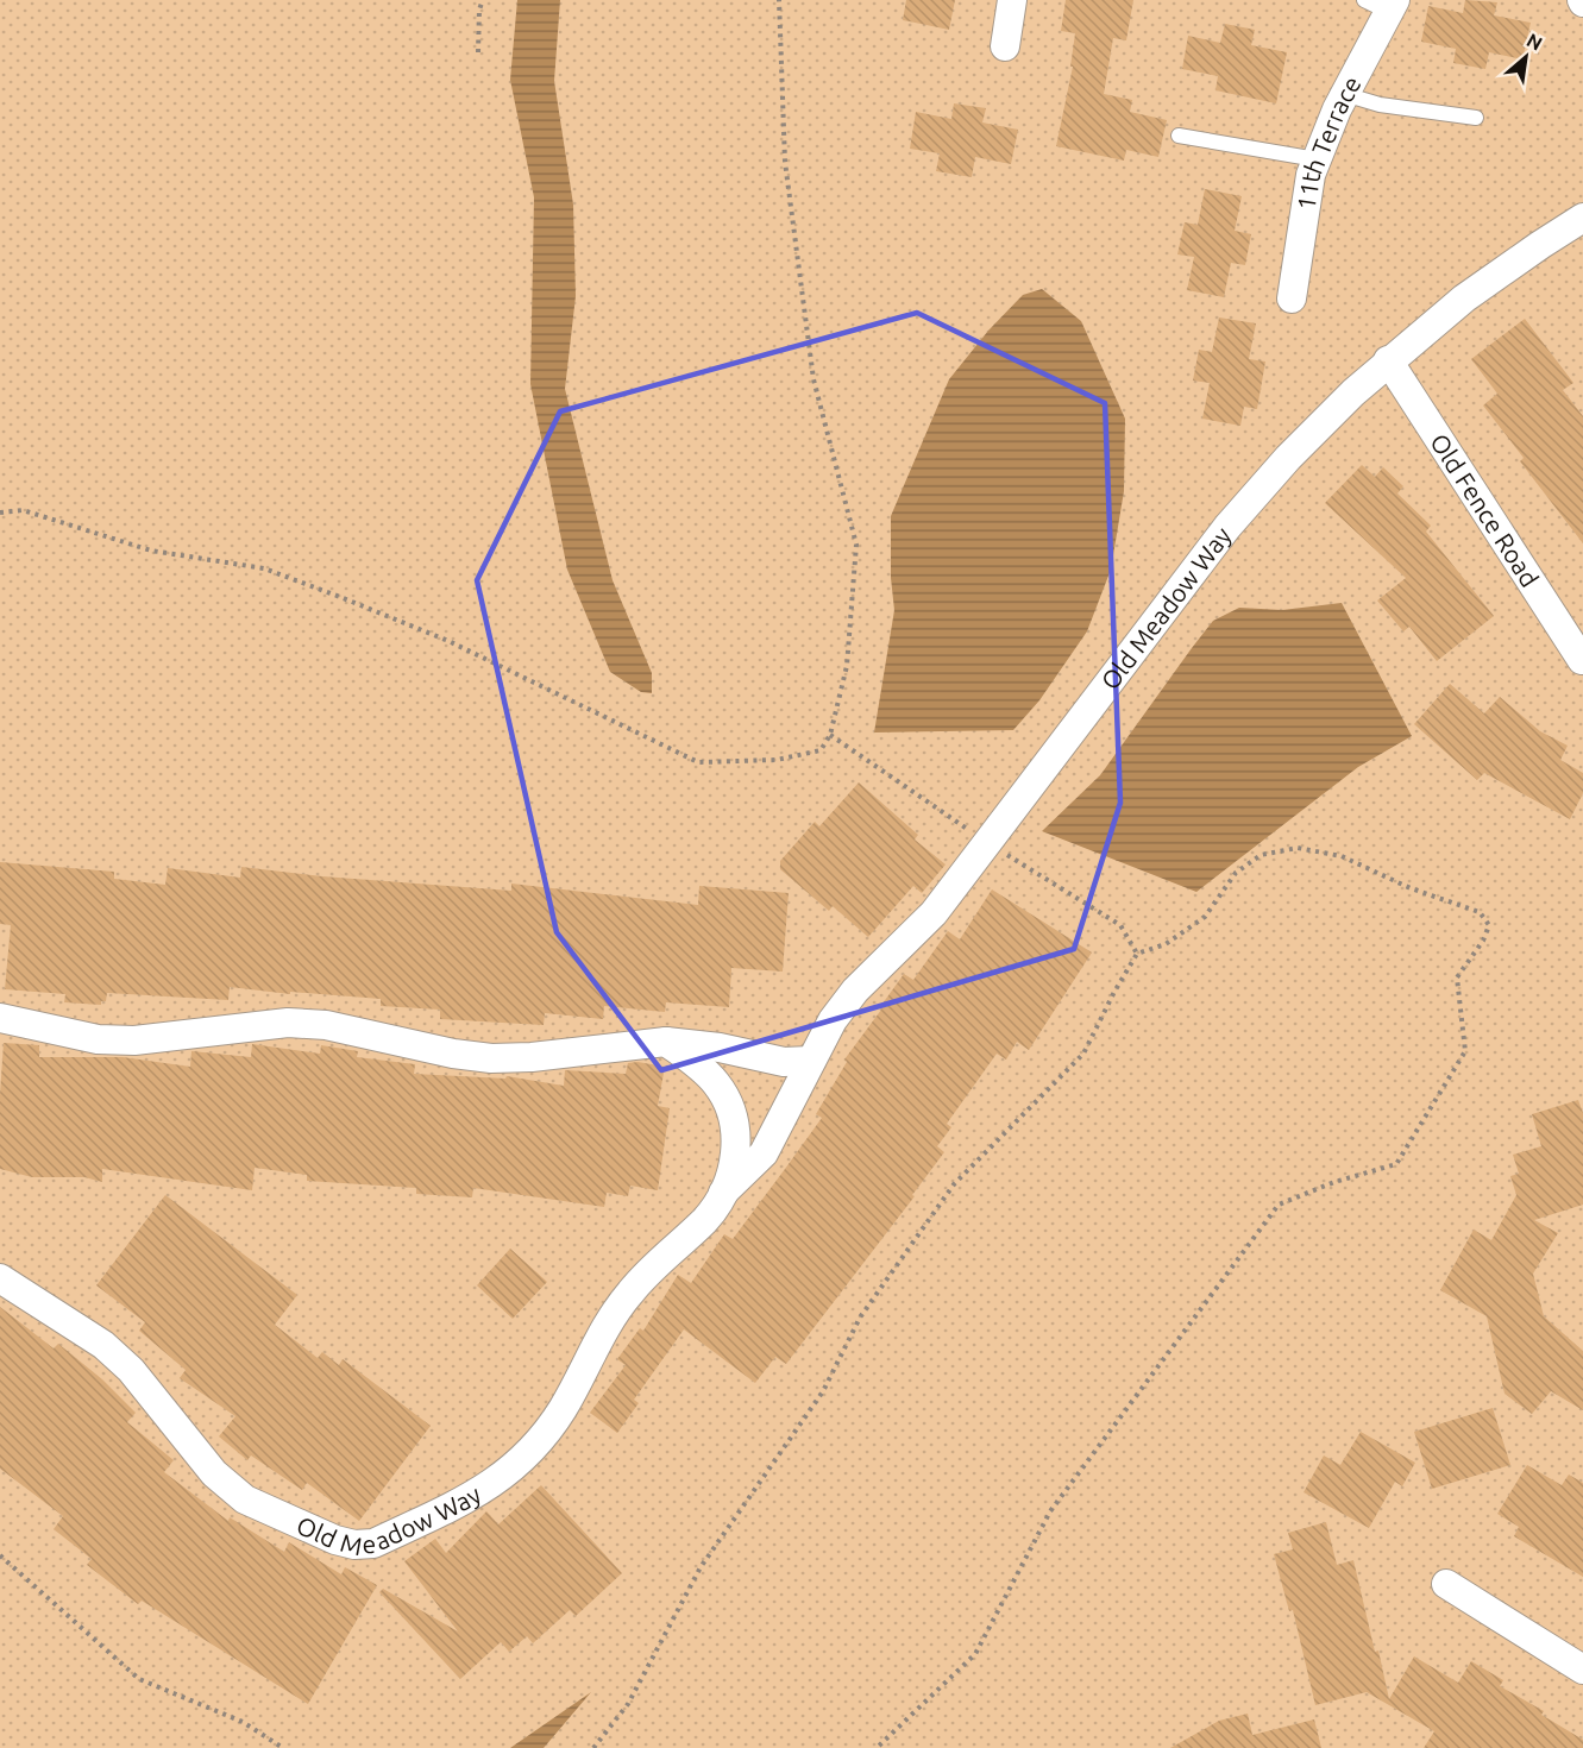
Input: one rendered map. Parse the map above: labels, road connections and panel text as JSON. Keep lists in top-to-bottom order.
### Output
{
  "streets": {
    "street": ["11th Terrace", "Old Fence Road", "Old Meadow Way"]
  },
  "crossings": [
    ["Old Fence Road", "Old Meadow Way"]
  ],
  "north": "top right"
}
